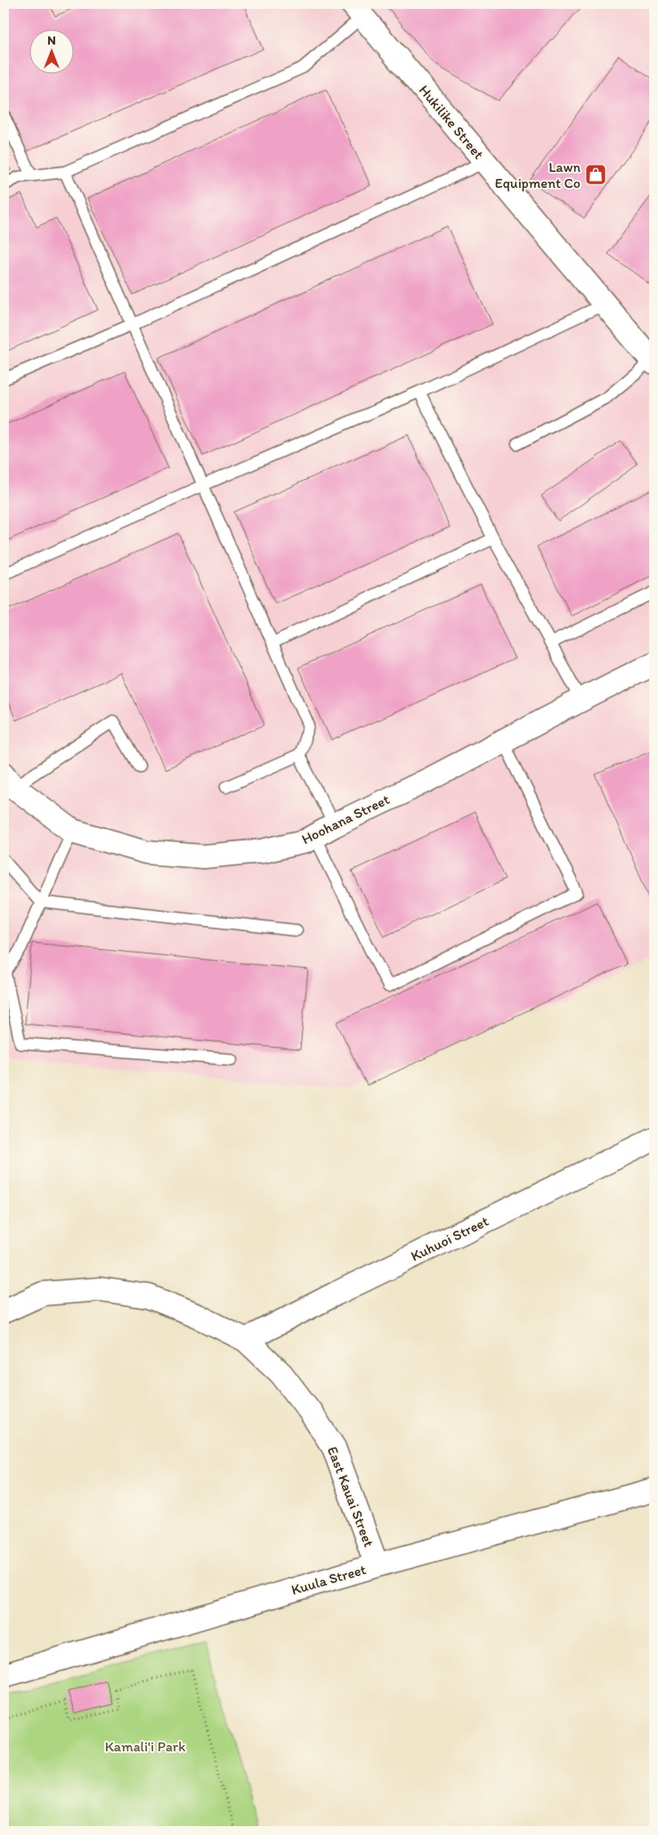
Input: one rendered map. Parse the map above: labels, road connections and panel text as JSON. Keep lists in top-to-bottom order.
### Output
{
  "streets": {
    "street": [
      "Hukilike Street",
      "Hoohana Street",
      "Kuhuoi Street",
      "East Kauai Street",
      "Kuula Street"
    ]
  },
  "crossings": [
    ["Kuhuoi Street", "East Kauai Street"],
    ["East Kauai Street", "Kuula Street"]
  ],
  "parks": ["Kamali'i Park"],
  "places": {
    "shop": ["Lawn Equipment Co"]
  },
  "north": "top"
}
